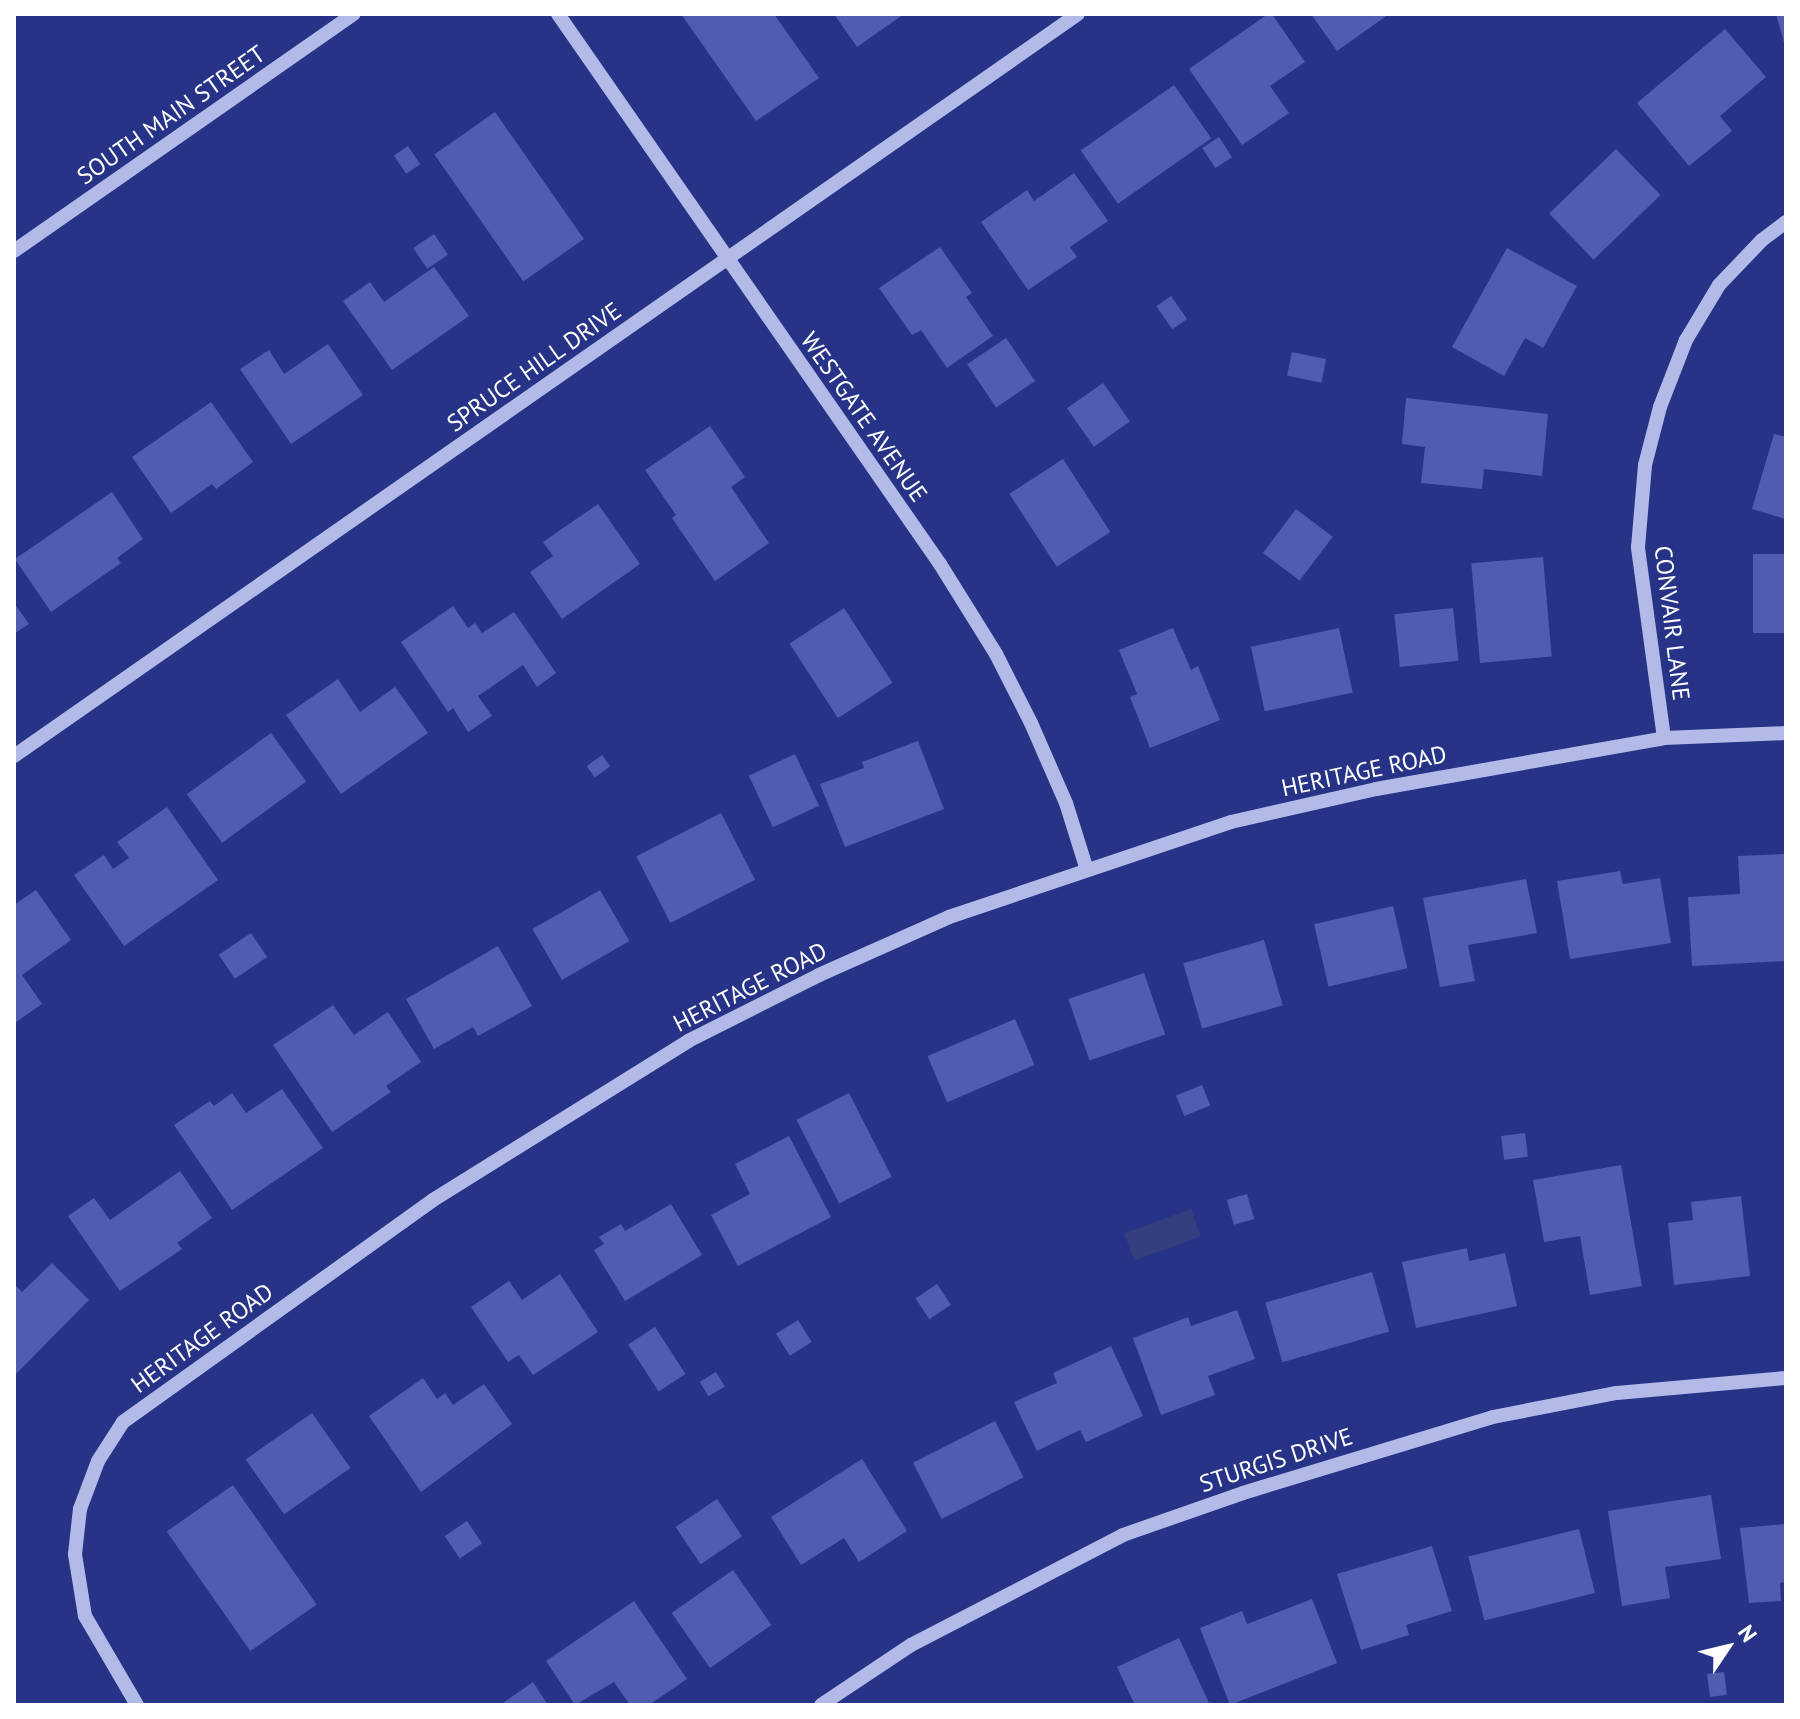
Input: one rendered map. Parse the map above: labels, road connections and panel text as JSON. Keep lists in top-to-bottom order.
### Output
{
  "streets": {
    "street": [
      "SOUTH MAIN STREET",
      "SPRUCE HILL DRIVE",
      "WESTGATE AVENUE",
      "CONVAIR LANE",
      "HERITAGE ROAD",
      "STURGIS DRIVE"
    ]
  },
  "crossings": [
    ["SPRUCE HILL DRIVE", "WESTGATE AVENUE"],
    ["WESTGATE AVENUE", "HERITAGE ROAD"],
    ["CONVAIR LANE", "HERITAGE ROAD"]
  ],
  "north": "top right"
}
